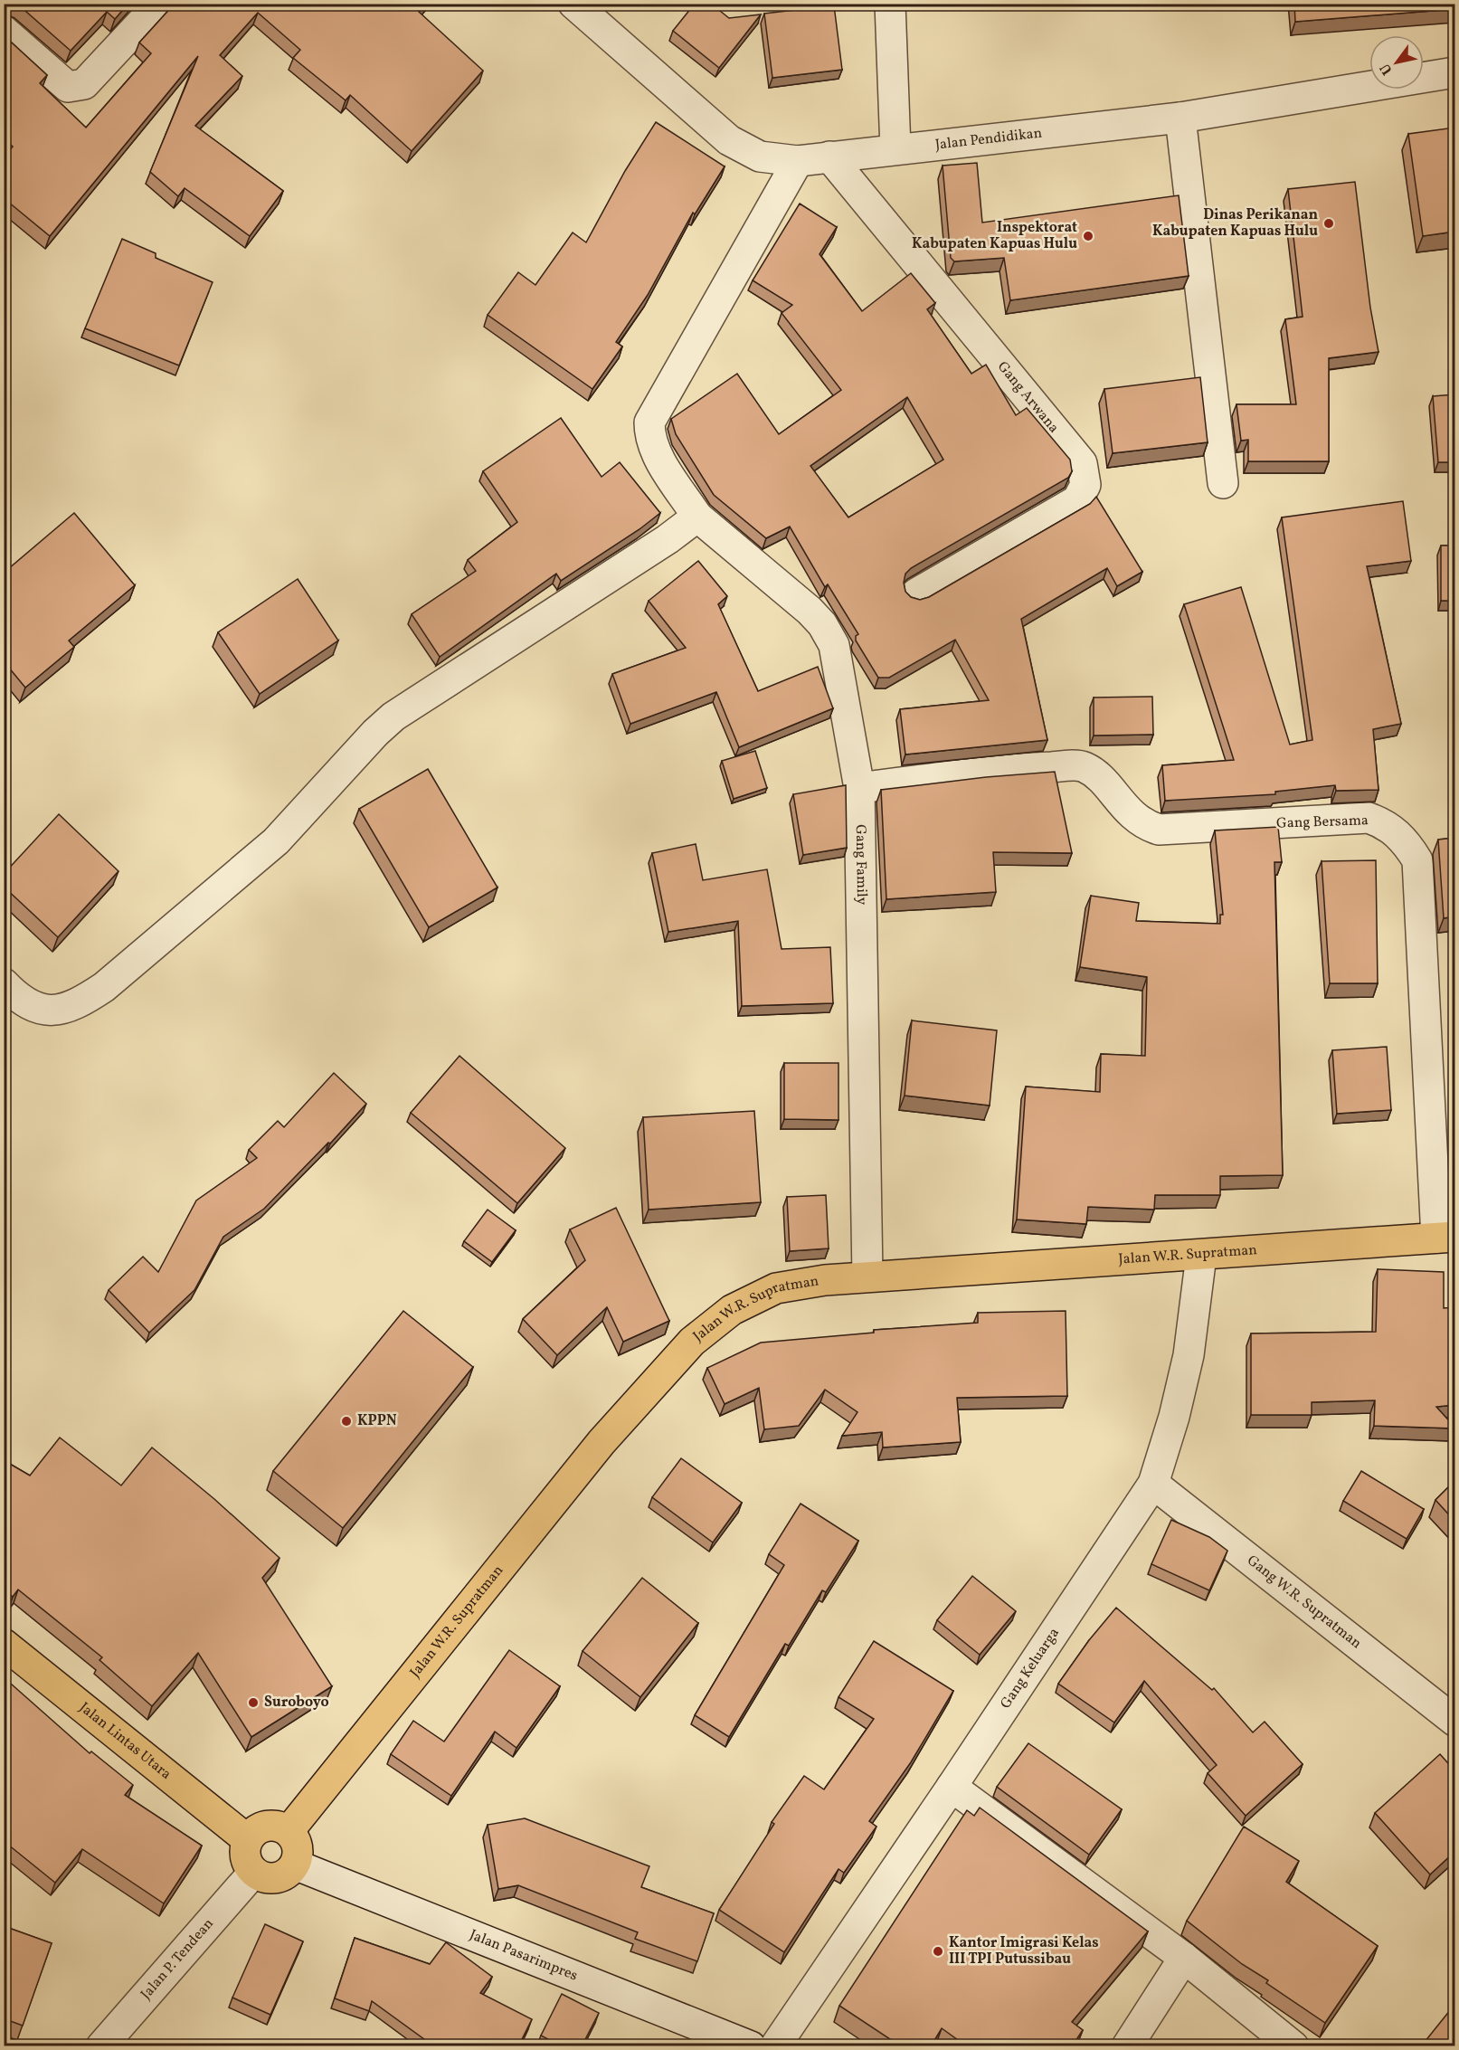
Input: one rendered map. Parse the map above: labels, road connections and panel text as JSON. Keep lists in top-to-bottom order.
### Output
{
  "streets": {
    "highway": ["Jalan W.R. Supratman", "Jalan Lintas Utara"],
    "street": [
      "Jalan Pendidikan",
      "Gang Arwana",
      "Gang Bersama",
      "Gang Family",
      "Gang W.R. Supratman",
      "Gang Keluarga",
      "Jalan Pasarimpres",
      "Jalan P. Tendean"
    ]
  },
  "crossings": [
    ["Jalan Pendidikan", "Gang Arwana"],
    ["Jalan Pendidikan", "Gang Family"],
    ["Gang Bersama", "Gang Family"],
    ["Gang Bersama", "Jalan W.R. Supratman"],
    ["Gang Family", "Jalan W.R. Supratman"],
    ["Jalan W.R. Supratman", "Gang Keluarga"],
    ["Jalan W.R. Supratman", "Jalan Lintas Utara"],
    ["Jalan W.R. Supratman", "Jalan Pasarimpres"],
    ["Jalan W.R. Supratman", "Jalan P. Tendean"],
    ["Gang W.R. Supratman", "Gang Keluarga"],
    ["Jalan Lintas Utara", "Jalan Pasarimpres"],
    ["Jalan Lintas Utara", "Jalan P. Tendean"],
    ["Jalan Pasarimpres", "Jalan P. Tendean"]
  ],
  "places": [
    "Dinas Perikanan Kabupaten Kapuas Hulu",
    "Inspektorat Kabupaten Kapuas Hulu",
    "KPPN",
    "Suroboyo",
    "Kantor Imigrasi Kelas III TPI Putussibau"
  ],
  "north": "bottom left"
}
